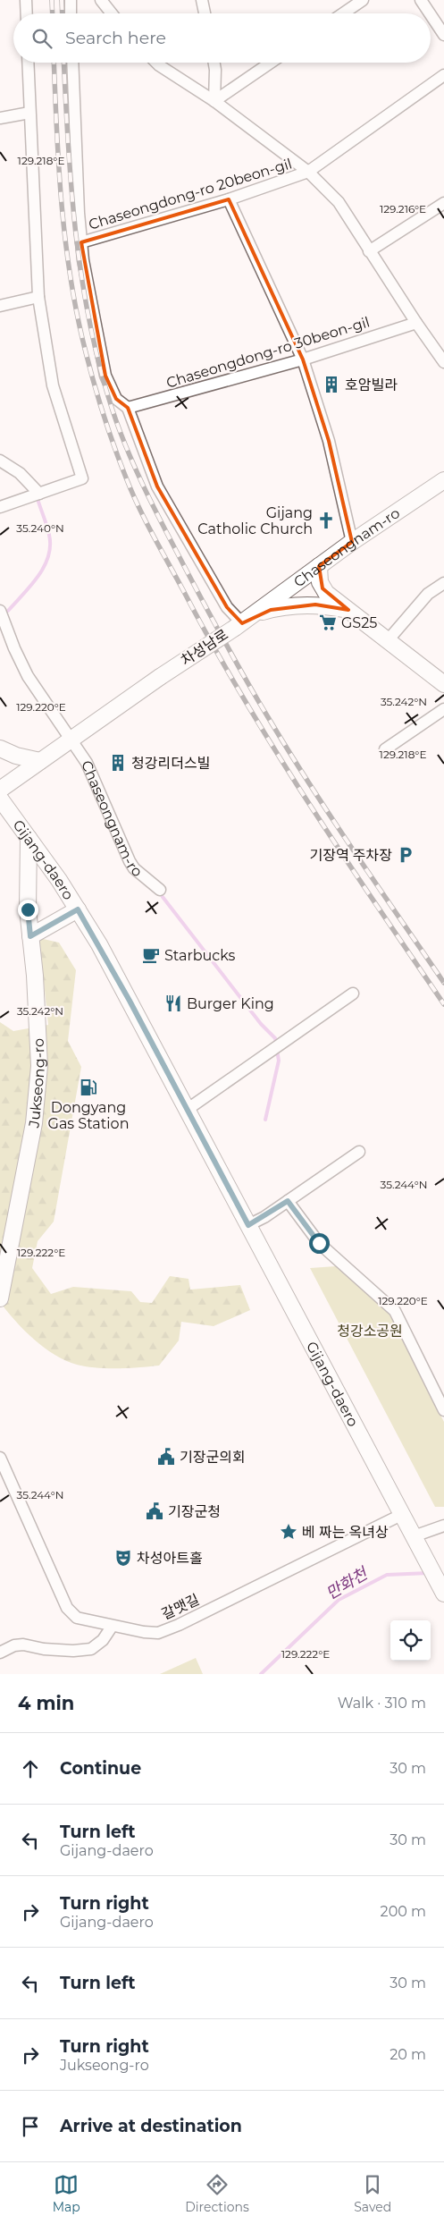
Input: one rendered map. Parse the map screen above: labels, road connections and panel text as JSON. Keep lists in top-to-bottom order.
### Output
{
  "streets": {
    "main road": [
      "Chaseongnam-ro",
      "차성남로",
      "Gijang-daero",
      "Jukseong-ro"
    ],
    "street": ["Chaseongdong-ro 20beon-gil", "Chaseongdong-ro 30beon-gil", "갈맷길"]
  },
  "crossings": [
    ["Chaseongnam-ro", "차성남로"],
    ["Gijang-daero", "Jukseong-ro"],
    ["Gijang-daero", "갈맷길"]
  ],
  "water": ["만화천"],
  "parks": ["청강소공원"],
  "places": {
    "building": ["호암빌라", "청강리더스빌"],
    "church": ["Gijang Catholic Church"],
    "supermarket": ["GS25"],
    "parking": ["기장역 주차장"],
    "cafe": ["Starbucks"],
    "restaurant": ["Burger King"],
    "fuel station": ["Dongyang Gas Station"],
    "public building": ["기장군의회", "기장군청"],
    "place": ["베 짜는 옥녀상"],
    "theatre": ["차성아트홀"]
  },
  "page": {
    "search": "Search here",
    "heading": ["4 min", "Walk · 310 m"],
    "list": [
      ["Continue", "30 m"],
      ["Turn left", "Gijang-daero", "30 m"],
      ["Turn right", "Gijang-daero", "200 m"],
      ["Turn left", "30 m"],
      ["Turn right", "Jukseong-ro", "20 m"],
      "Arrive at destination"
    ],
    "nav": ["Map", "Directions", "Saved"]
  },
  "coordinates": [
    "129.218°E",
    "129.216°E",
    "35.240°N",
    "35.242°N",
    "129.220°E",
    "35.244°N",
    "129.222°E"
  ]
}
